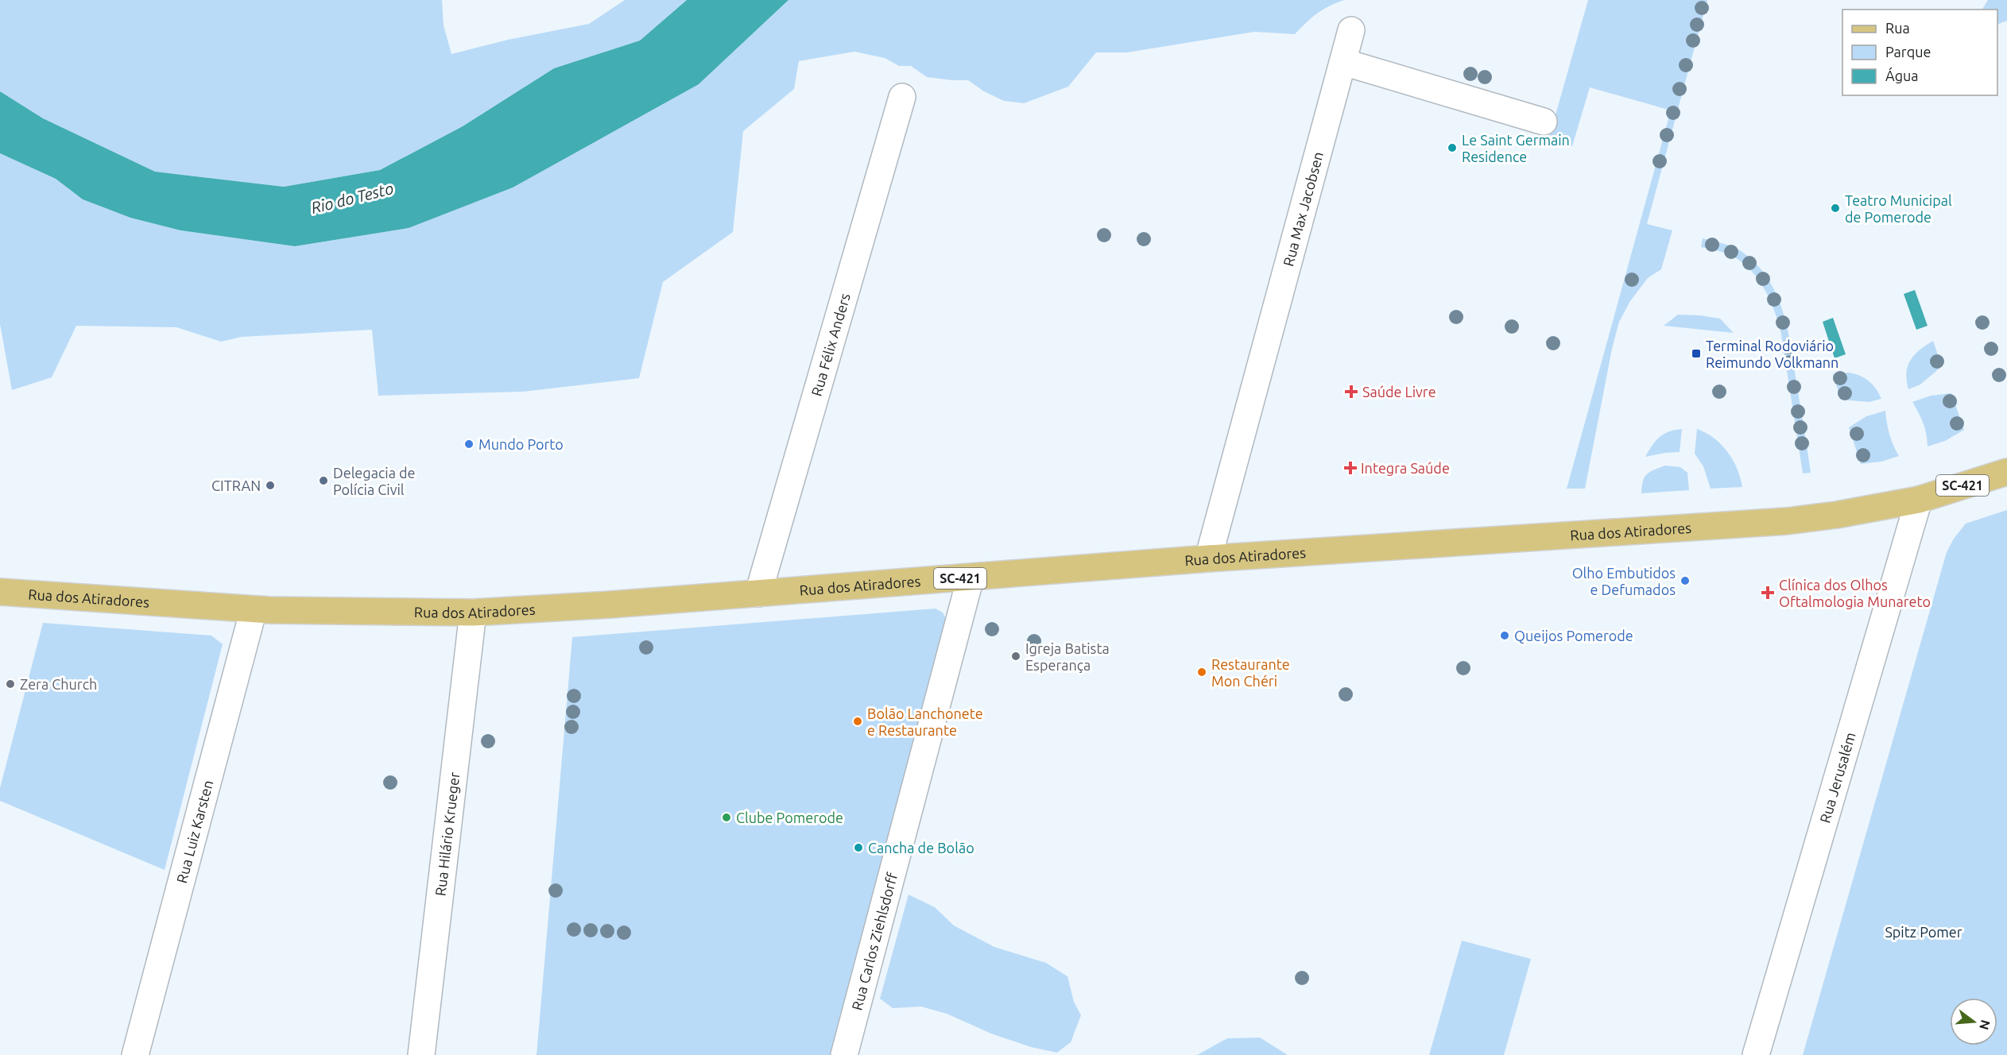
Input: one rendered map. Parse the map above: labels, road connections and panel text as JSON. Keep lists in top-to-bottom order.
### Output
{
  "streets": {
    "main road": ["SC-421", "Rua dos Atiradores"],
    "street": [
      "Rua Max Jacobsen",
      "Rua Félix Anders",
      "Rua Jerusalém",
      "Rua Luiz Karsten",
      "Rua Hilário Krueger",
      "Rua Carlos Ziehlsdorff"
    ]
  },
  "crossings": [
    ["Rua Max Jacobsen", "Rua dos Atiradores"],
    ["Rua Félix Anders", "Rua dos Atiradores"],
    ["SC-421", "Rua dos Atiradores"],
    ["SC-421", "Rua Jerusalém"],
    ["Rua dos Atiradores", "Rua Jerusalém"],
    ["Rua dos Atiradores", "Rua Luiz Karsten"],
    ["Rua dos Atiradores", "Rua Hilário Krueger"],
    ["Rua dos Atiradores", "Rua Carlos Ziehlsdorff"]
  ],
  "water": ["Rio do Testo"],
  "parks": ["Spitz Pomer"],
  "places": {
    "other": [
      "Le Saint Germain Residence",
      "Teatro Municipal de Pomerode",
      "Mundo Porto",
      "Delegacia de Polícia Civil",
      "CITRAN",
      "Olho Embutidos e Defumados",
      "Queijos Pomerode",
      "Igreja Batista Esperança",
      "Restaurante Mon Chéri",
      "Zera Church",
      "Bolão Lanchonete e Restaurante",
      "Clube Pomerode",
      "Cancha de Bolão"
    ],
    "transit": ["Terminal Rodoviário Reimundo Volkmann"],
    "health": ["Saúde Livre", "Integra Saúde", "Clínica dos Olhos Oftalmologia Munareto"]
  },
  "legend": ["Rua", "Parque", "Água"],
  "north": "right"
}
